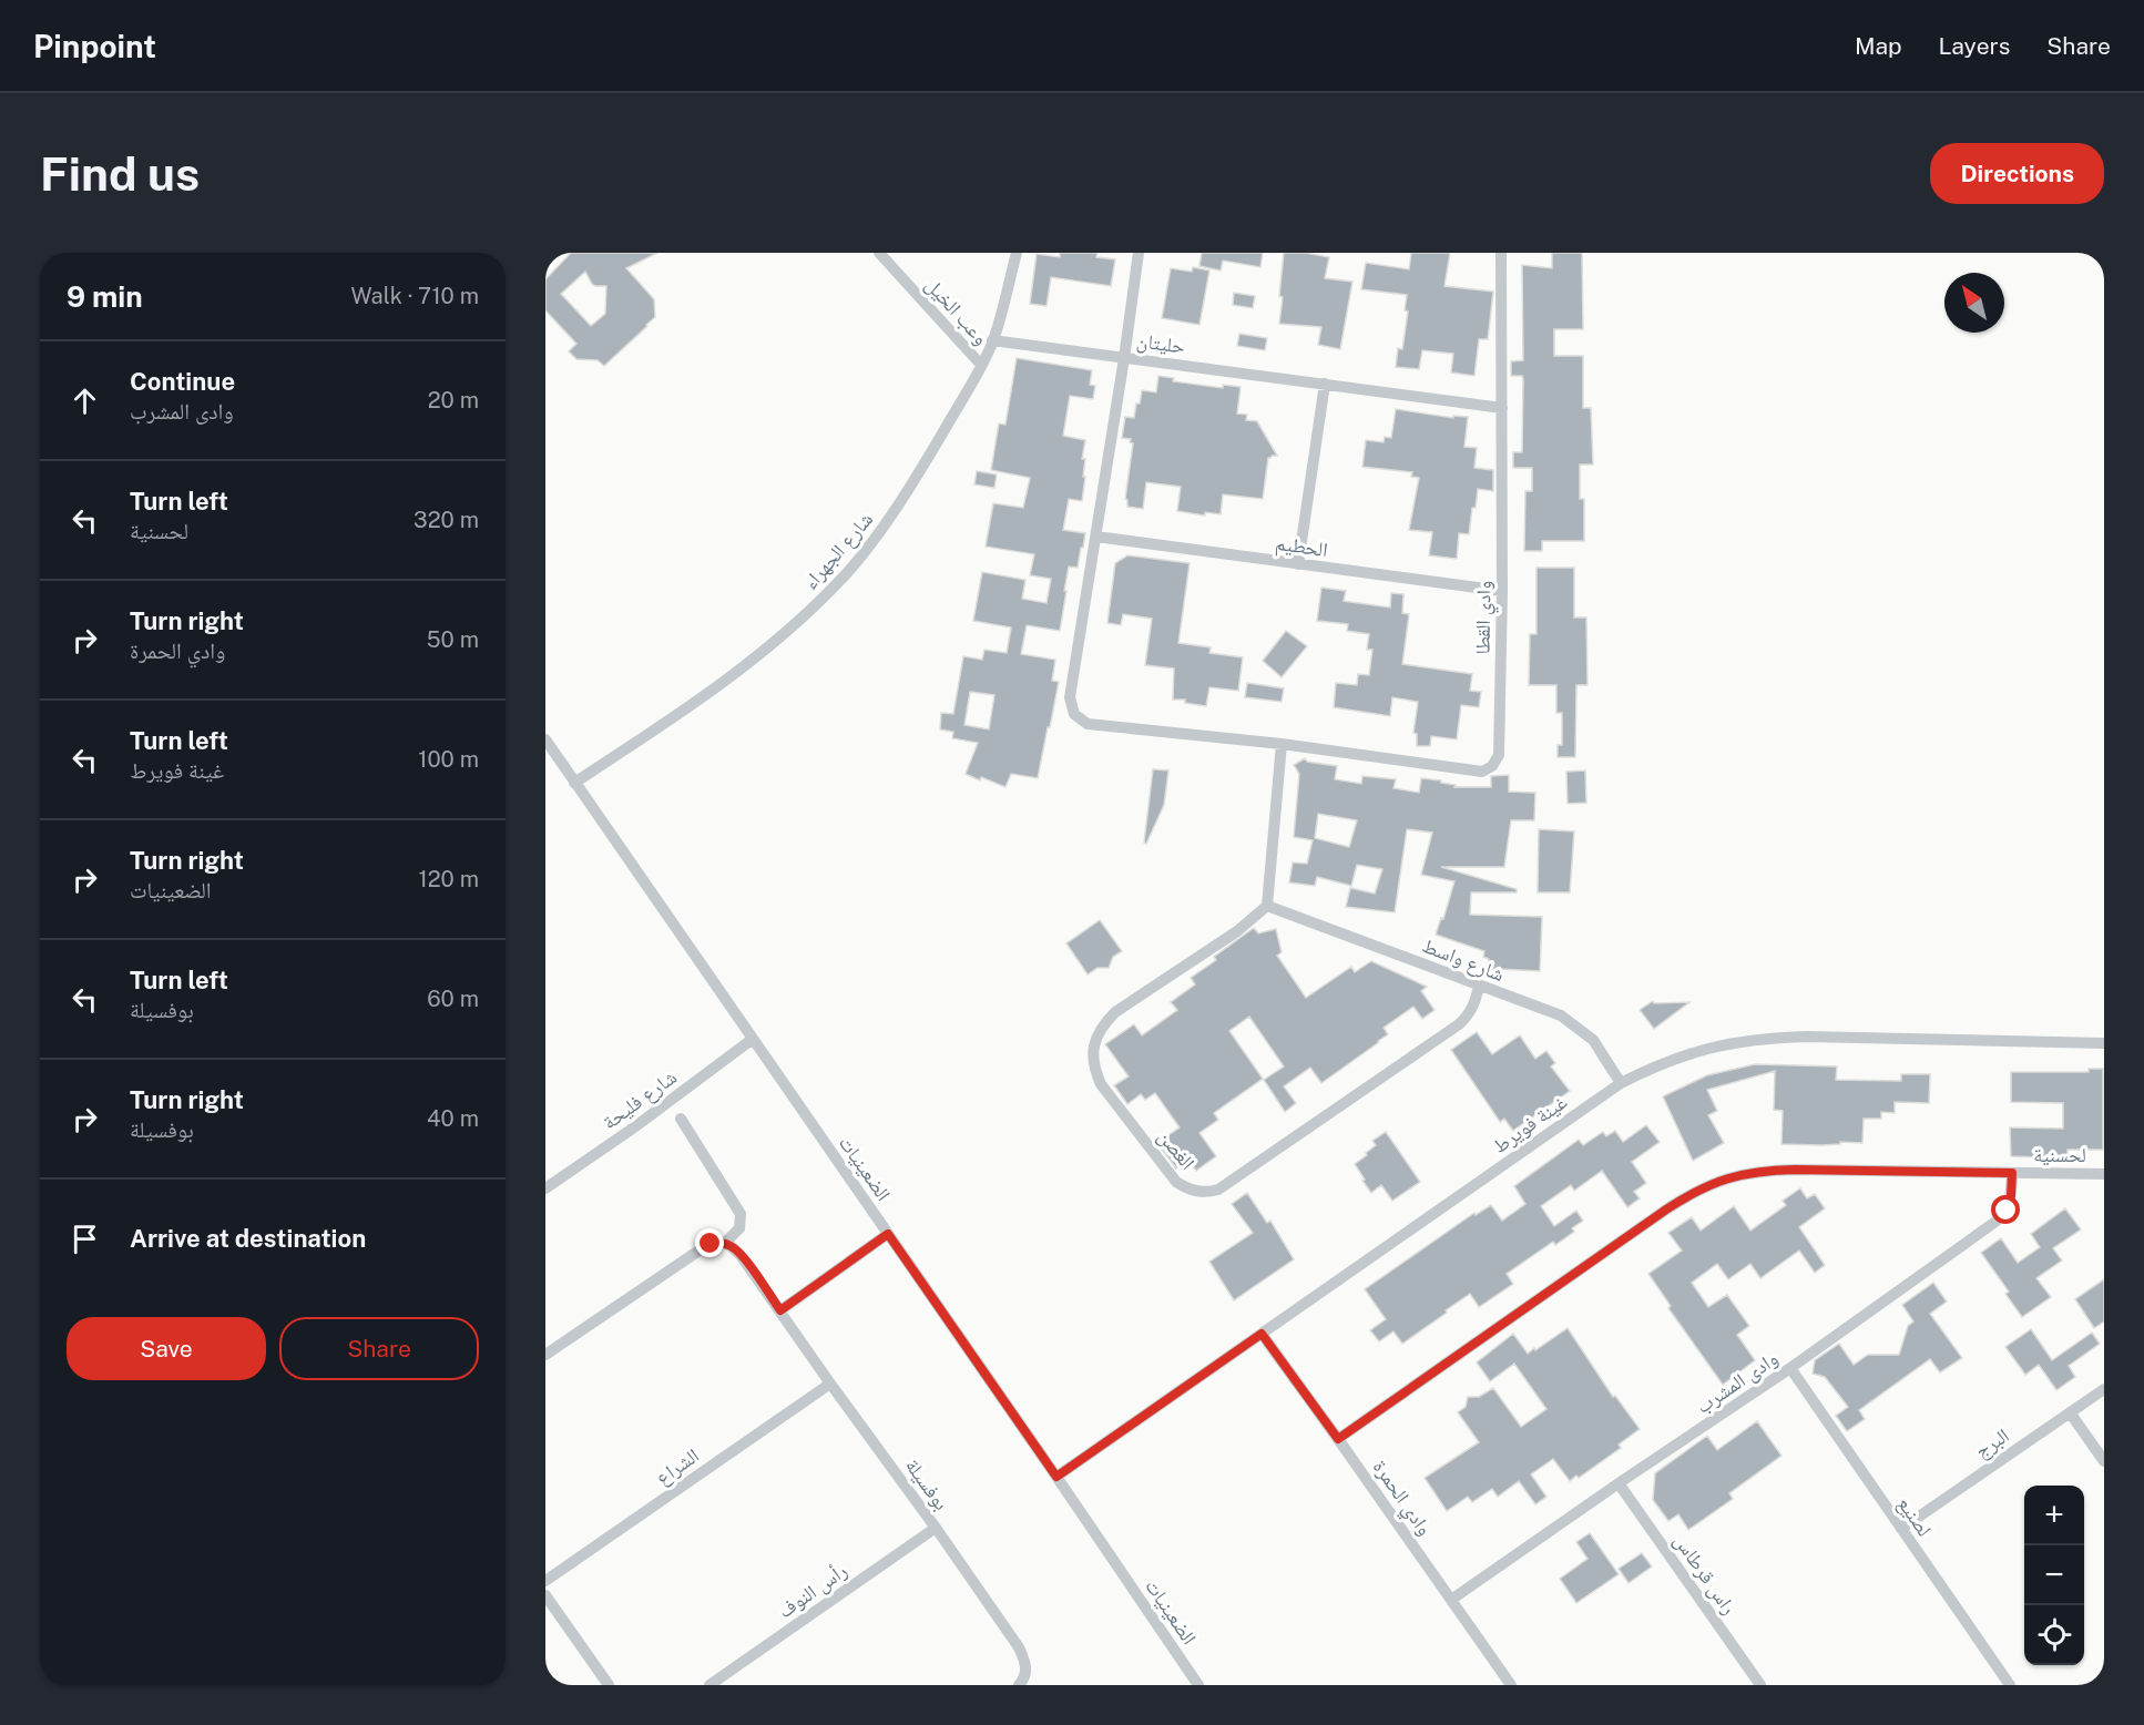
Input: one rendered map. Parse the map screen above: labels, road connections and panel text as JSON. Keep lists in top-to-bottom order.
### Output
{
  "streets": {
    "street": [
      "وعب الخيل",
      "حليتان",
      "الحطيم",
      "شارع الجهراء",
      "وادي القطا",
      "شارع واسط",
      "شارع فليحة",
      "غينة فويرط",
      "الغصن",
      "لحسنية",
      "الضعينيات",
      "وادى المشرب",
      "البرج",
      "الشراع",
      "بوفسيلة",
      "وادي الحمرة",
      "لصنيع",
      "راس قرطاس",
      "رأس النوف"
    ]
  },
  "crossings": [
    ["وعب الخيل", "شارع الجهراء"],
    ["حليتان", "شارع الجهراء"],
    ["حليتان", "وادي القطا"],
    ["الحطيم", "وادي القطا"],
    ["شارع الجهراء", "الضعينيات"],
    ["شارع واسط", "غينة فويرط"],
    ["شارع واسط", "الغصن"],
    ["شارع فليحة", "الضعينيات"],
    ["غينة فويرط", "الضعينيات"],
    ["غينة فويرط", "وادي الحمرة"],
    ["لحسنية", "وادى المشرب"],
    ["لحسنية", "وادي الحمرة"],
    ["وادى المشرب", "وادي الحمرة"],
    ["وادى المشرب", "لصنيع"],
    ["وادى المشرب", "راس قرطاس"],
    ["البرج", "لصنيع"],
    ["الشراع", "بوفسيلة"],
    ["بوفسيلة", "رأس النوف"]
  ],
  "north": "top left",
  "page": {
    "header": "Pinpoint",
    "nav": ["Map", "Layers", "Share"],
    "buttons": [
      "Directions",
      ["Save", "Share"]
    ],
    "title": "Find us",
    "heading": ["9 min", "Walk · 710 m"],
    "list": [
      ["Continue", "وادى المشرب", "20 m"],
      ["Turn left", "لحسنية", "320 m"],
      ["Turn right", "وادي الحمرة", "50 m"],
      ["Turn left", "غينة فويرط", "100 m"],
      ["Turn right", "الضعينيات", "120 m"],
      ["Turn left", "بوفسيلة", "60 m"],
      ["Turn right", "بوفسيلة", "40 m"],
      "Arrive at destination"
    ],
    "map_buttons": ["+", "−"]
  }
}
